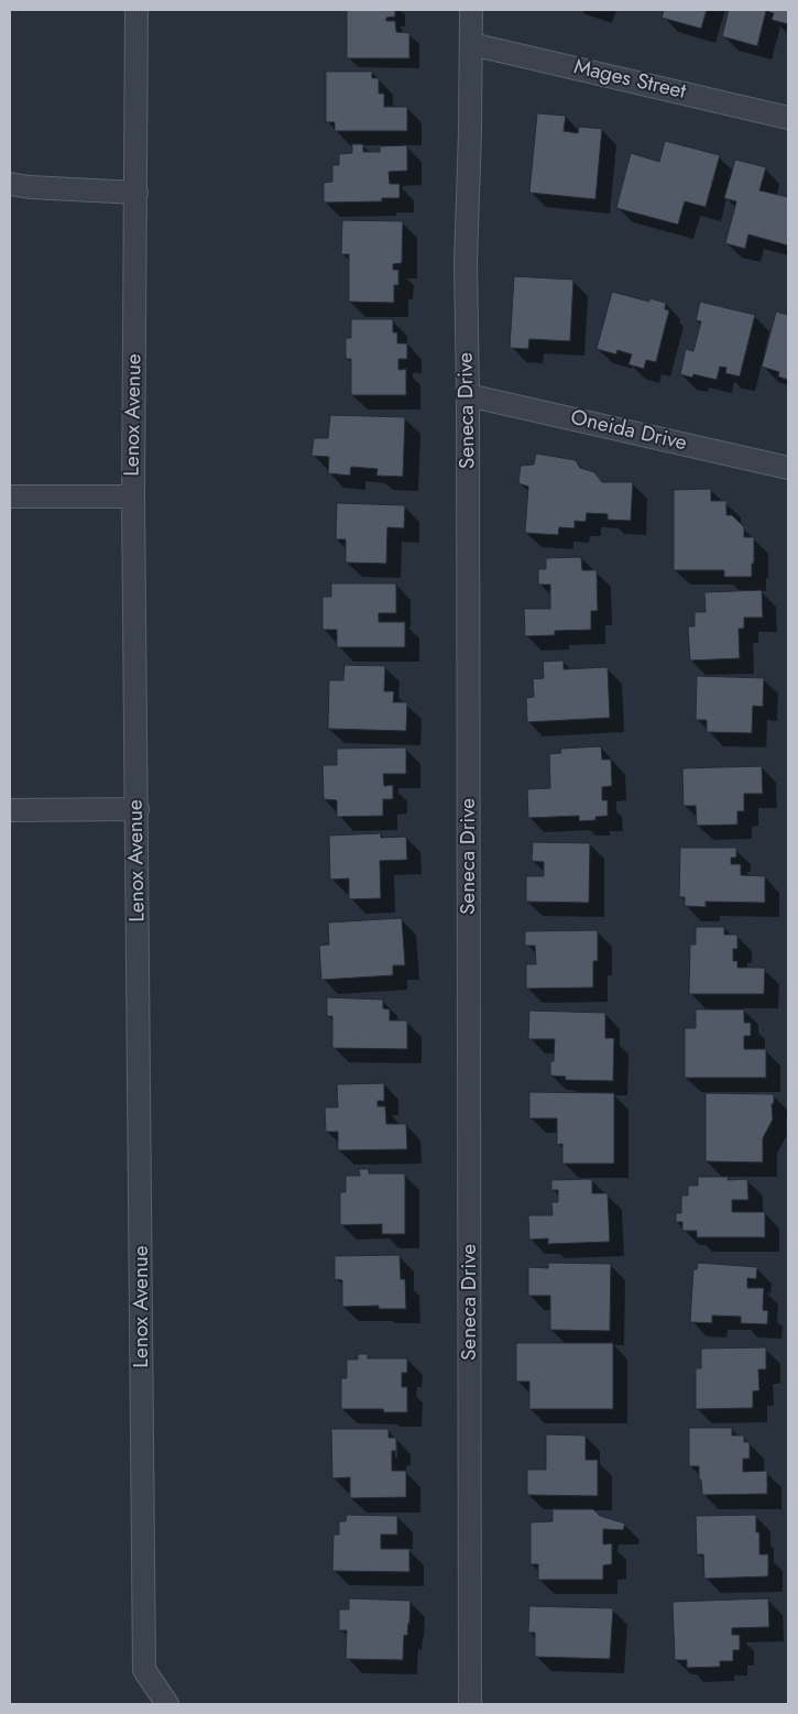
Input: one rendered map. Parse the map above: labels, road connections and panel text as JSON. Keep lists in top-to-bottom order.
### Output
{
  "streets": {
    "street": [
      "Mages Street",
      "Seneca Drive",
      "Lenox Avenue",
      "Oneida Drive"
    ]
  },
  "crossings": [
    ["Mages Street", "Seneca Drive"],
    ["Seneca Drive", "Oneida Drive"]
  ]
}
